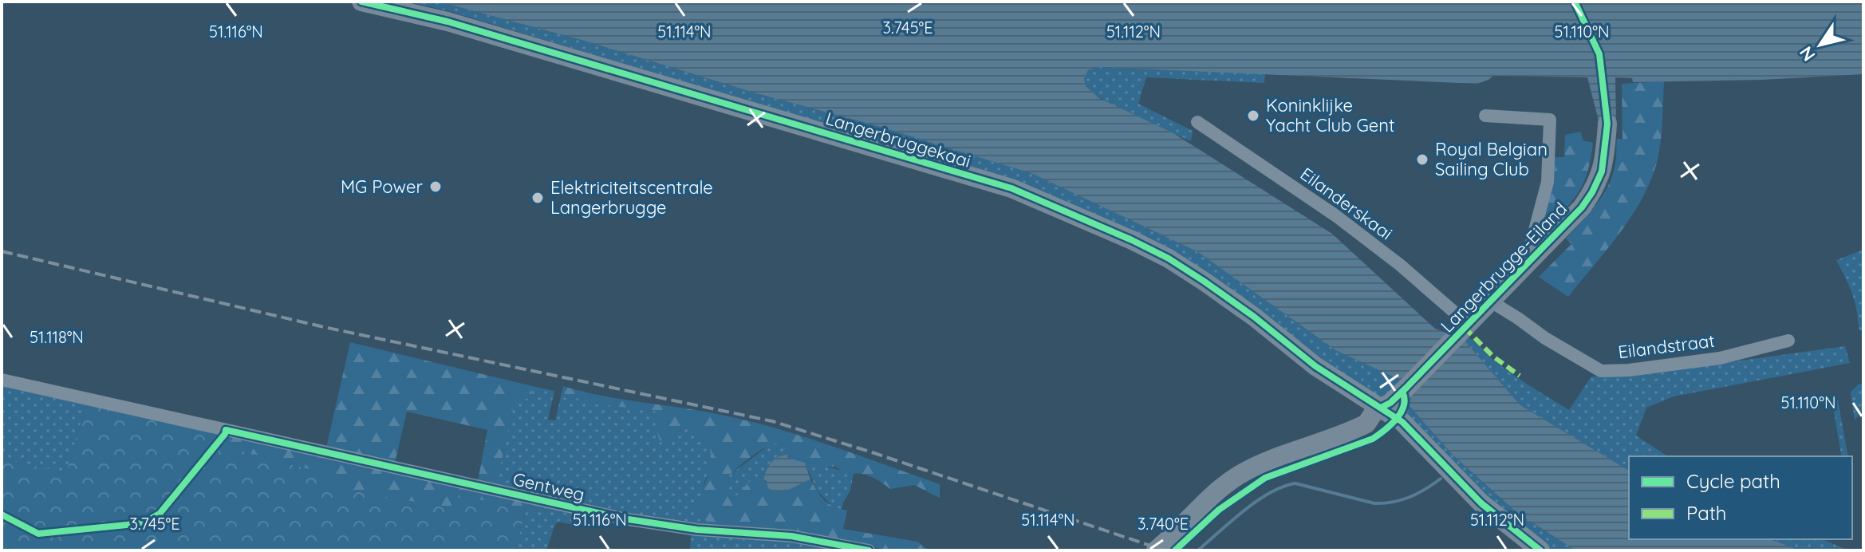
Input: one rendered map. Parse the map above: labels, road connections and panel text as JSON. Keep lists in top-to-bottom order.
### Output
{
  "streets": {
    "main road": ["Langerbruggekaai", "Langerbrugge-Eiland"],
    "street": ["Eilanderskaai", "Eilandstraat", "Gentweg"]
  },
  "crossings": [
    ["Langerbruggekaai", "Langerbrugge-Eiland"],
    ["Eilanderskaai", "Langerbrugge-Eiland"],
    ["Langerbrugge-Eiland", "Eilandstraat"]
  ],
  "places": [
    "Koninklijke Yacht Club Gent",
    "Royal Belgian Sailing Club",
    "MG Power",
    "Elektriciteitscentrale Langerbrugge"
  ],
  "legend": ["Cycle path", "Path"],
  "north": "bottom left",
  "coordinates": [
    "3.745°E",
    "51.112°N",
    "51.116°N",
    "51.114°N",
    "51.110°N",
    "51.118°N",
    "3.740°E"
  ]
}
